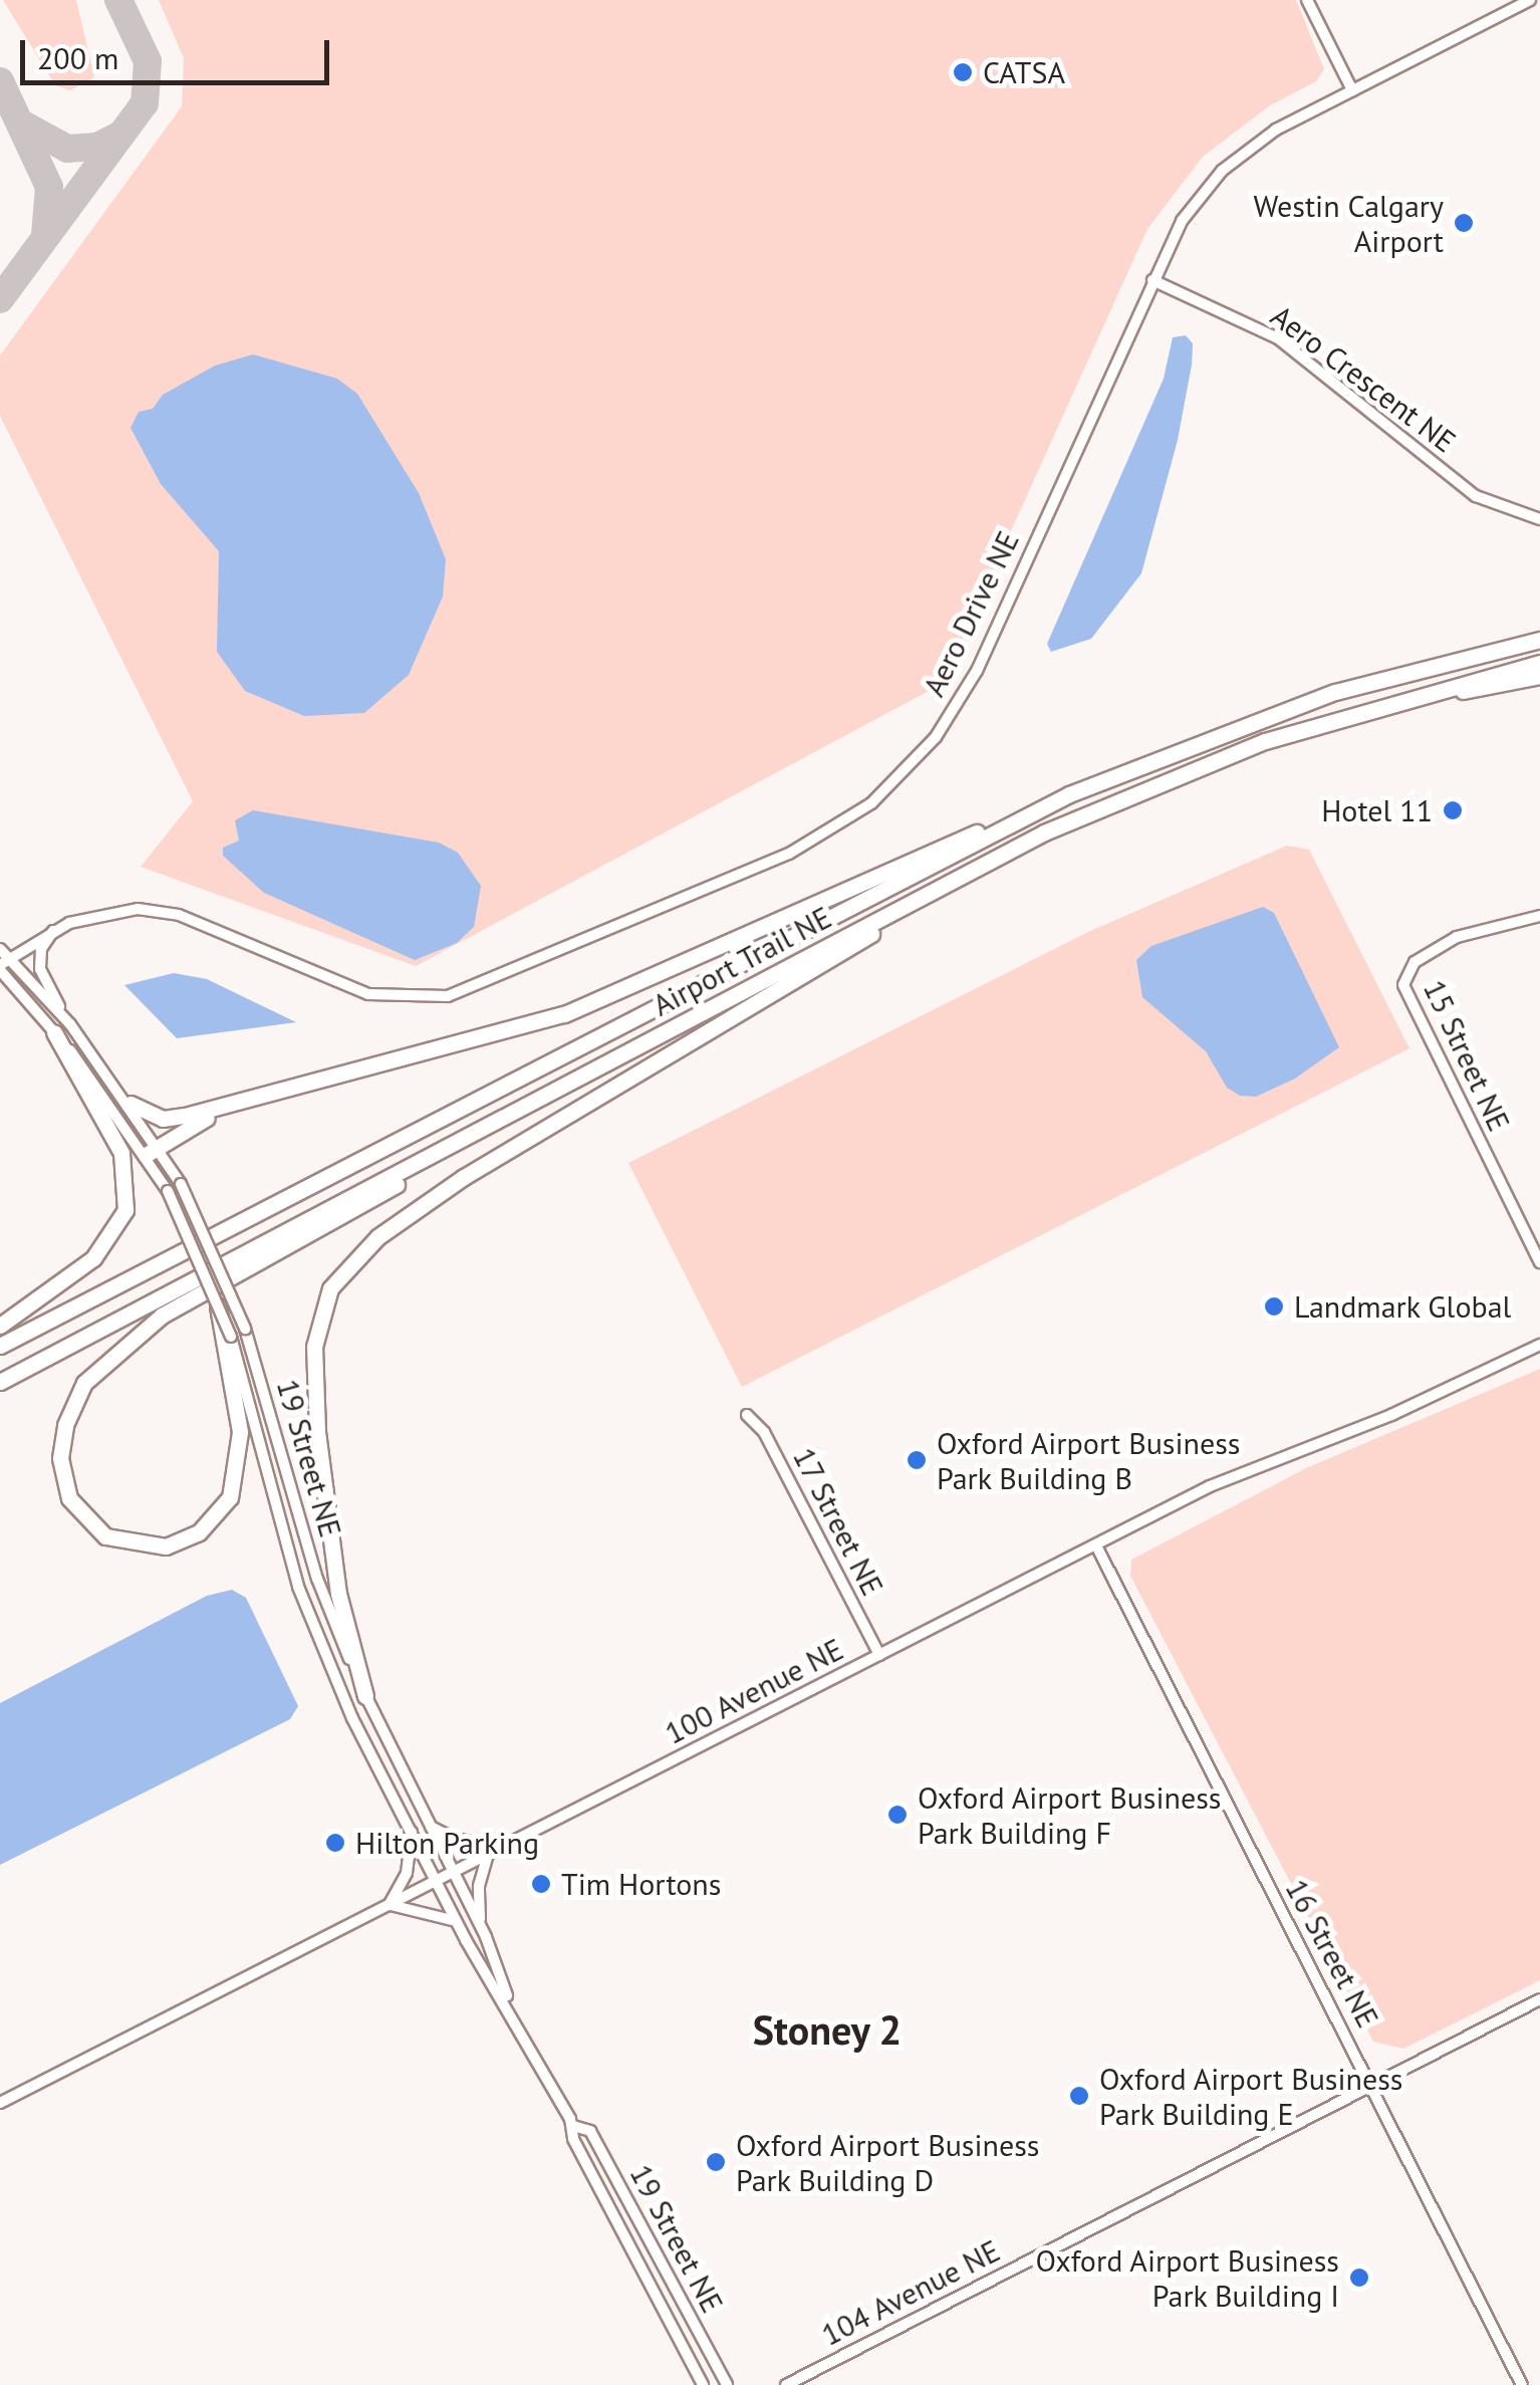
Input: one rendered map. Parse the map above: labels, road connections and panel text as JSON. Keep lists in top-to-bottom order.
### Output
{
  "streets": {
    "highway": ["Airport Trail NE"],
    "street": [
      "Aero Crescent NE",
      "Aero Drive NE",
      "15 Street NE",
      "19 Street NE",
      "17 Street NE",
      "100 Avenue NE",
      "16 Street NE",
      "104 Avenue NE"
    ]
  },
  "crossings": [
    ["Aero Crescent NE", "Aero Drive NE"],
    ["Aero Drive NE", "19 Street NE"],
    ["19 Street NE", "100 Avenue NE"],
    ["17 Street NE", "100 Avenue NE"],
    ["100 Avenue NE", "16 Street NE"],
    ["16 Street NE", "104 Avenue NE"]
  ],
  "districts": ["Stoney 2"],
  "places": [
    "CATSA",
    "Westin Calgary Airport",
    "Hotel 11",
    "Landmark Global",
    "Oxford Airport Business Park Building B",
    "Oxford Airport Business Park Building F",
    "Hilton Parking",
    "Tim Hortons",
    "Oxford Airport Business Park Building E",
    "Oxford Airport Business Park Building D",
    "Oxford Airport Business Park Building I"
  ],
  "scale_bar": "200 m"
}
